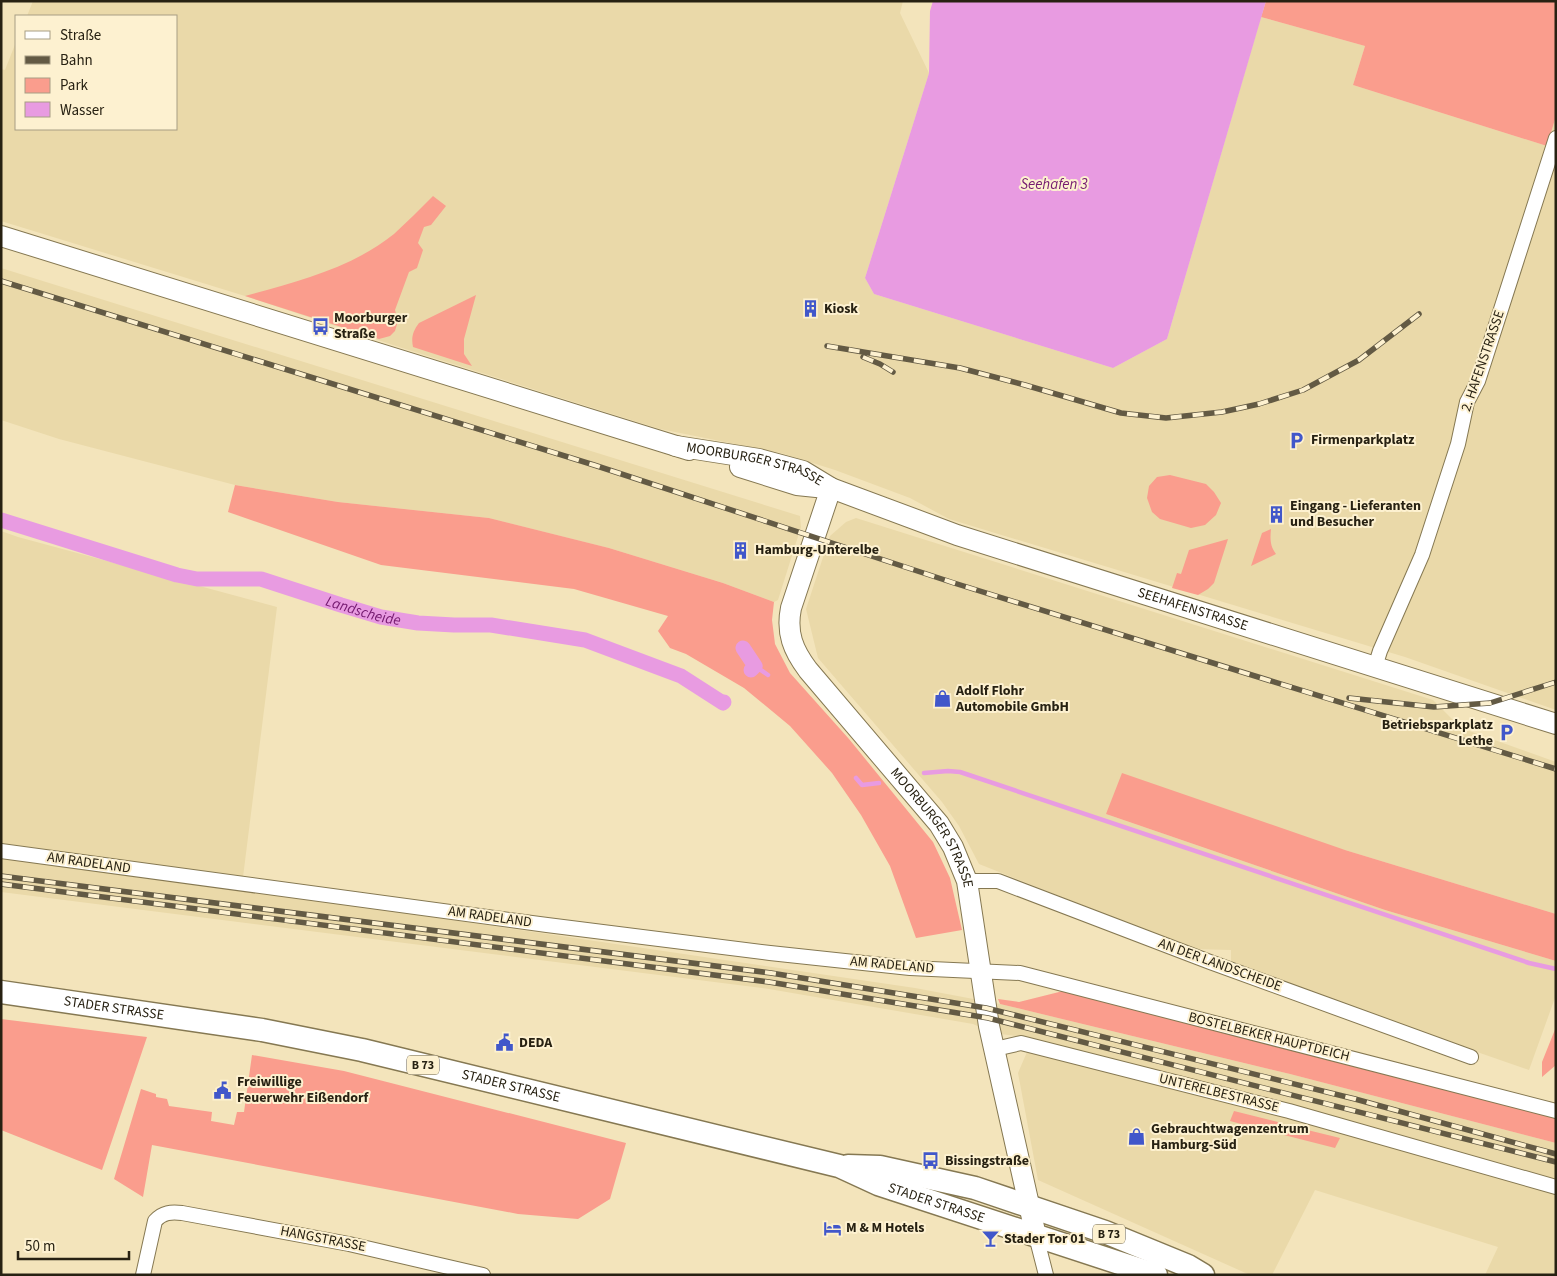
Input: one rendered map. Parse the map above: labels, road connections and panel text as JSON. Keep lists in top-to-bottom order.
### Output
{
  "streets": {
    "main road": [
      "MOORBURGER STRASSE",
      "SEEHAFENSTRASSE",
      "STADER STRASSE",
      "B 73"
    ],
    "street": [
      "2. HAFENSTRASSE",
      "AM RADELAND",
      "AN DER LANDSCHEIDE",
      "BOSTELBEKER HAUPTDEICH",
      "UNTERELBESTRASSE",
      "HANGSTRASSE"
    ]
  },
  "crossings": [
    ["2. HAFENSTRASSE", "SEEHAFENSTRASSE"],
    ["MOORBURGER STRASSE", "SEEHAFENSTRASSE"],
    ["MOORBURGER STRASSE", "AM RADELAND"],
    ["MOORBURGER STRASSE", "AN DER LANDSCHEIDE"],
    ["MOORBURGER STRASSE", "STADER STRASSE"],
    ["MOORBURGER STRASSE", "BOSTELBEKER HAUPTDEICH"],
    ["MOORBURGER STRASSE", "B 73"],
    ["MOORBURGER STRASSE", "UNTERELBESTRASSE"],
    ["AM RADELAND", "BOSTELBEKER HAUPTDEICH"],
    ["STADER STRASSE", "B 73"]
  ],
  "water": ["Seehafen 3", "Landscheide"],
  "places": {
    "building": ["Kiosk", "Eingang - Lieferanten und Besucher", "Hamburg-Unterelbe"],
    "bus stop": ["Moorburger Straße", "Bissingstraße"],
    "parking": ["Firmenparkplatz", "Betriebsparkplatz Lethe"],
    "shop": ["Adolf Flohr Automobile GmbH", "Gebrauchtwagenzentrum Hamburg-Süd"],
    "public building": ["DEDA", "Freiwillige Feuerwehr Eißendorf"],
    "hotel": ["M & M Hotels"],
    "bar": ["Stader Tor 01"]
  },
  "legend": [
    "Straße",
    "Bahn",
    "Park",
    "Wasser"
  ],
  "scale_bar": "50 m"
}
